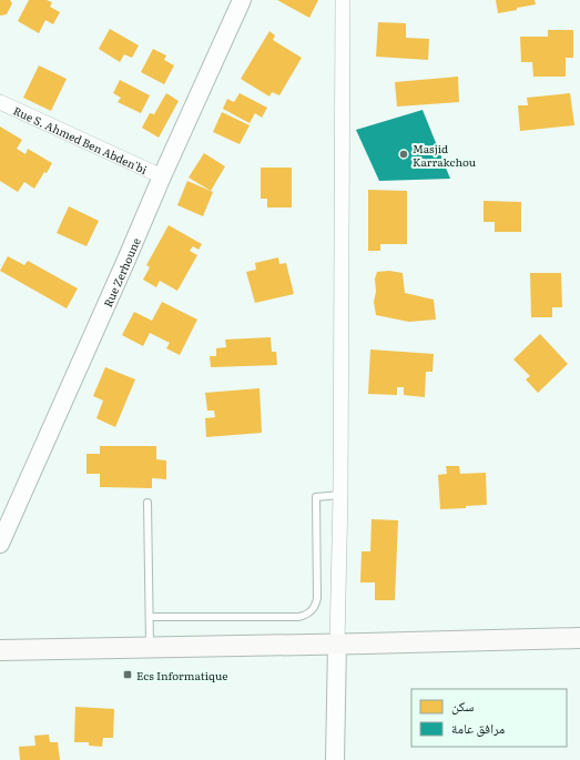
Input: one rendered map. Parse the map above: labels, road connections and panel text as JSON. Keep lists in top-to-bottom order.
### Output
{
  "streets": {
    "street": ["Rue S. Ahmed Ben Abden'bi", "Rue Zerhoune"]
  },
  "crossings": [
    ["Rue S. Ahmed Ben Abden'bi", "Rue Zerhoune"]
  ],
  "places": {
    "other": ["Masjid Karrakchou"],
    "transit": ["Ecs Informatique"]
  },
  "legend": ["سكن", "مرافق عامة"]
}
